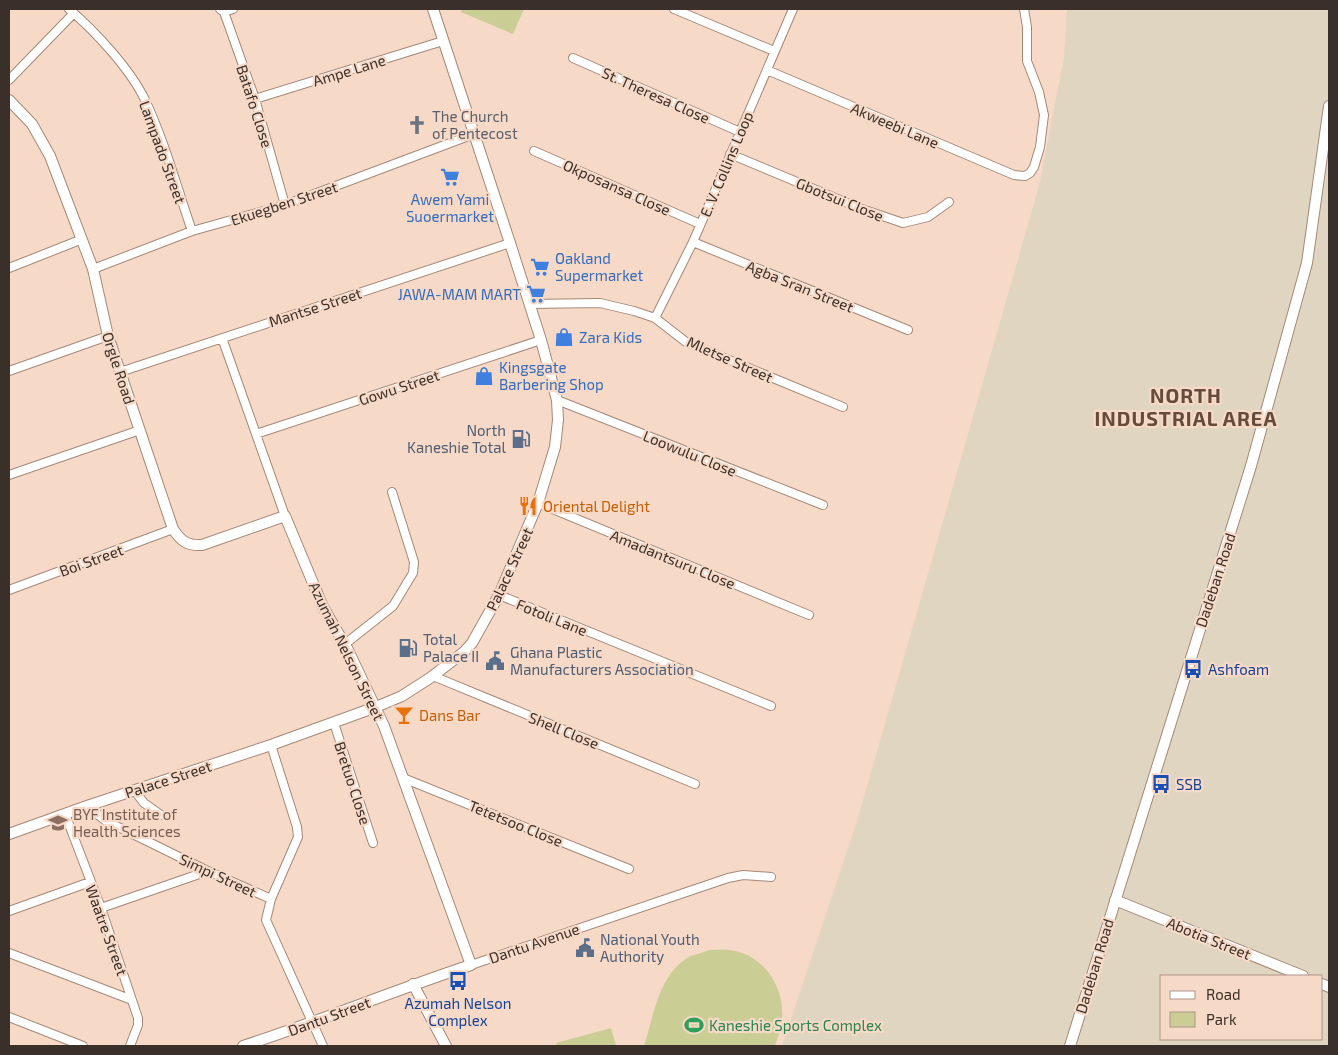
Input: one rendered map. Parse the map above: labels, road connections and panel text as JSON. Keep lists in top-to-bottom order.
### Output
{
  "streets": {
    "street": [
      "Ampe Lane",
      "St. Theresa Close",
      "Batafo Close",
      "Akweebi Lane",
      "Lampado Street",
      "E. V. Collins Loop",
      "Okposansa Close",
      "Gbotsui Close",
      "Ekuegben Street",
      "Agba Sran Street",
      "Mantse Street",
      "Mletse Street",
      "Orgle Road",
      "Gowu Street",
      "Loowulu Close",
      "Amadantsuru Close",
      "Boi Street",
      "Palace Street",
      "Dadeban Road",
      "Fotoli Lane",
      "Azumah Nelson Street",
      "Shell Close",
      "Bretuo Close",
      "Tetetsoo Close",
      "Simpi Street",
      "Waatre Street",
      "Abotia Street",
      "Dantu Avenue",
      "Dantu Street"
    ]
  },
  "crossings": [
    ["Ampe Lane", "Batafo Close"],
    ["Ampe Lane", "Palace Street"],
    ["St. Theresa Close", "E. V. Collins Loop"],
    ["Batafo Close", "Ekuegben Street"],
    ["Akweebi Lane", "E. V. Collins Loop"],
    ["Lampado Street", "Ekuegben Street"],
    ["E. V. Collins Loop", "Okposansa Close"],
    ["E. V. Collins Loop", "Gbotsui Close"],
    ["E. V. Collins Loop", "Agba Sran Street"],
    ["E. V. Collins Loop", "Mletse Street"],
    ["Ekuegben Street", "Orgle Road"],
    ["Ekuegben Street", "Palace Street"],
    ["Mantse Street", "Orgle Road"],
    ["Mantse Street", "Palace Street"],
    ["Mantse Street", "Azumah Nelson Street"],
    ["Mletse Street", "Palace Street"],
    ["Orgle Road", "Boi Street"],
    ["Gowu Street", "Palace Street"],
    ["Gowu Street", "Azumah Nelson Street"],
    ["Loowulu Close", "Palace Street"],
    ["Amadantsuru Close", "Palace Street"],
    ["Palace Street", "Fotoli Lane"],
    ["Palace Street", "Azumah Nelson Street"],
    ["Palace Street", "Shell Close"],
    ["Palace Street", "Bretuo Close"],
    ["Palace Street", "Simpi Street"],
    ["Palace Street", "Waatre Street"],
    ["Dadeban Road", "Abotia Street"],
    ["Azumah Nelson Street", "Tetetsoo Close"],
    ["Azumah Nelson Street", "Dantu Avenue"],
    ["Dantu Avenue", "Dantu Street"]
  ],
  "districts": ["NORTH INDUSTRIAL AREA"],
  "places": {
    "church": ["The Church of Pentecost"],
    "supermarket": ["Awem Yami Suoermarket", "Oakland Supermarket", "JAWA-MAM MART"],
    "shop": ["Zara Kids", "Kingsgate Barbering Shop"],
    "fuel station": ["North Kaneshie Total", "Total Palace II"],
    "restaurant": ["Oriental Delight"],
    "public building": ["Ghana Plastic Manufacturers Association", "National Youth Authority"],
    "bus stop": ["Ashfoam", "SSB", "Azumah Nelson Complex"],
    "bar": ["Dans Bar"],
    "school or university": ["BYF Institute of Health Sciences"],
    "sports": ["Kaneshie Sports Complex"]
  },
  "legend": ["Road", "Park"]
}
